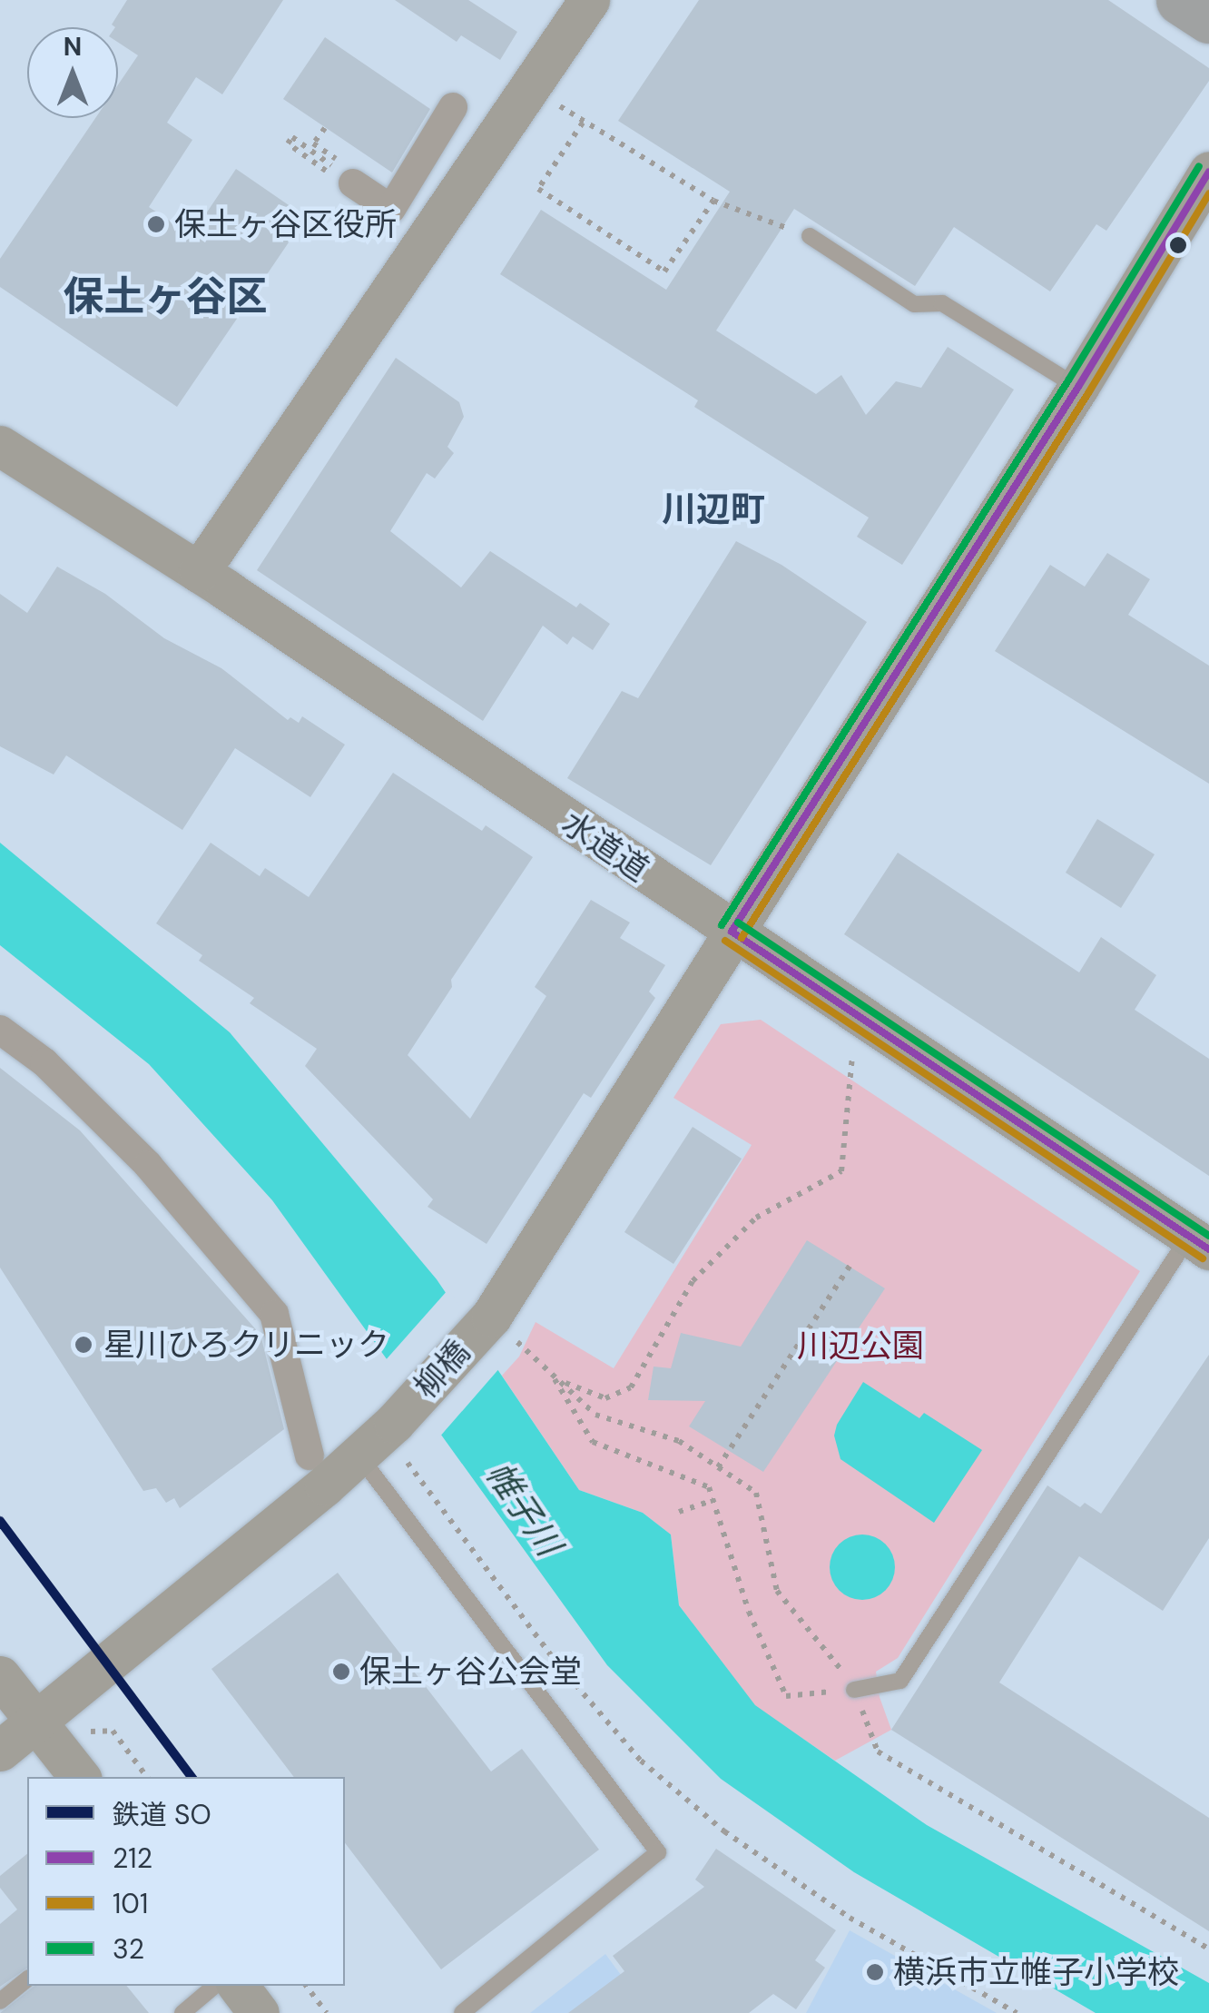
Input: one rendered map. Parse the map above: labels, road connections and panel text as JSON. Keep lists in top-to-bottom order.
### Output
{
  "streets": {
    "street": ["水道道", "柳橋"]
  },
  "crossings": [
    ["水道道", "柳橋"]
  ],
  "districts": ["保土ヶ谷区", "川辺町"],
  "water": ["帷子川"],
  "parks": ["川辺公園"],
  "places": [
    "保土ヶ谷区役所",
    "星川ひろクリニック",
    "保土ヶ谷公会堂",
    "横浜市立帷子小学校"
  ],
  "lines": [
    "transit line 32",
    "transit line 212",
    "transit line 101",
    "rail line SO"
  ],
  "legend": [
    "鉄道 SO",
    "212",
    "101",
    "32"
  ],
  "north": "top"
}
